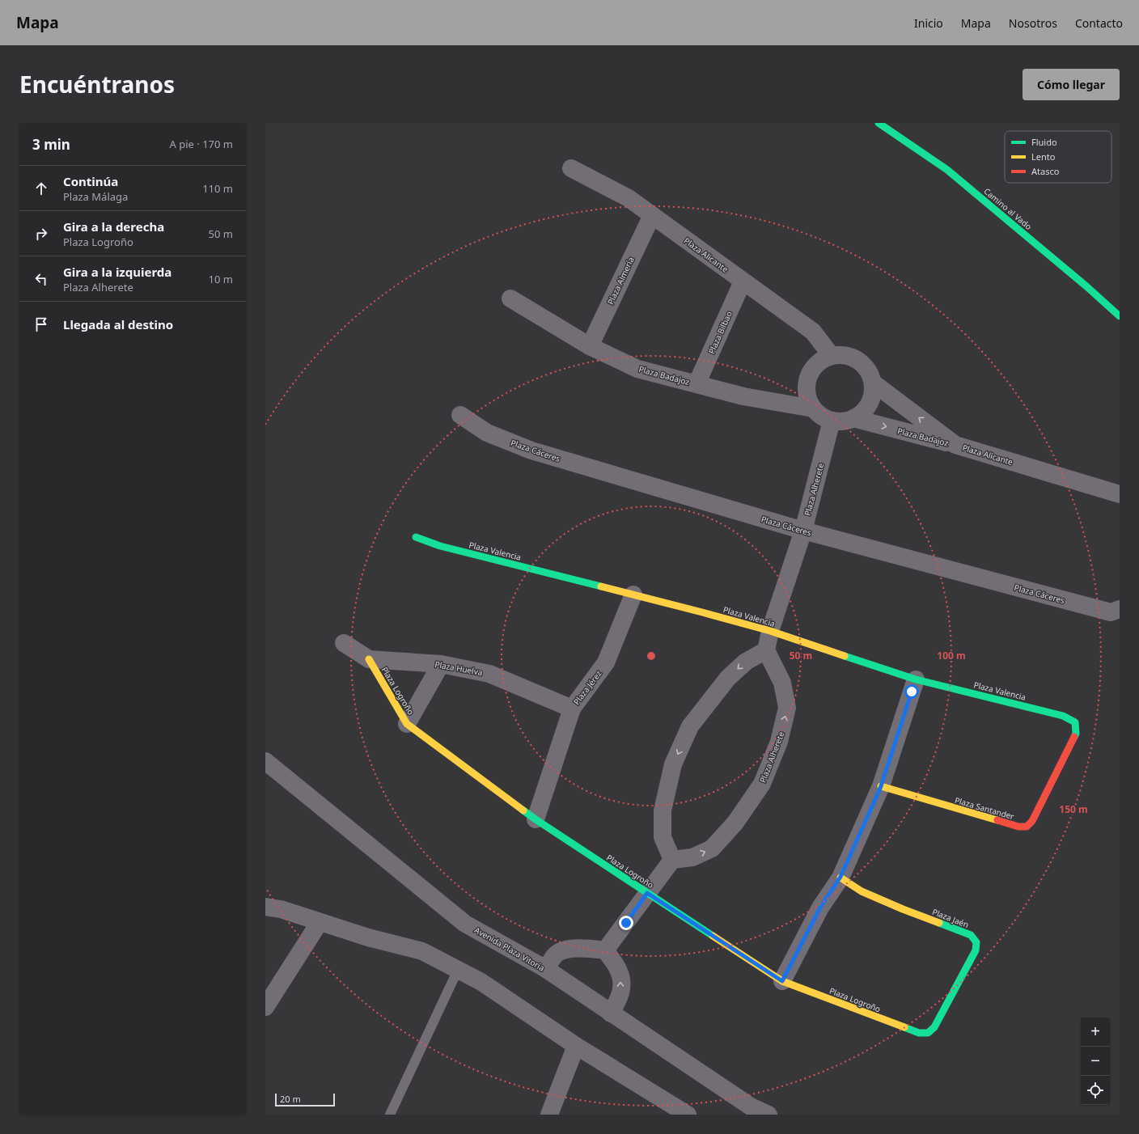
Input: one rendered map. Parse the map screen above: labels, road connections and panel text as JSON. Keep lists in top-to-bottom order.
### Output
{
  "streets": {
    "street": [
      "Camino al Vado",
      "Plaza Alicante",
      "Plaza Almería",
      "Plaza Bilbao",
      "Plaza Badajoz",
      "Plaza Cáceres",
      "Plaza Alherete",
      "Plaza Valencia",
      "Plaza Huelva",
      "Plaza Jérez",
      "Plaza Logroño",
      "Plaza Santander",
      "Plaza Jaén",
      "Avenida Plaza Vitoria"
    ]
  },
  "crossings": [
    ["Plaza Alicante", "Plaza Almería"],
    ["Plaza Alicante", "Plaza Bilbao"],
    ["Plaza Alicante", "Plaza Badajoz"],
    ["Plaza Alicante", "Plaza Alherete"],
    ["Plaza Almería", "Plaza Badajoz"],
    ["Plaza Bilbao", "Plaza Badajoz"],
    ["Plaza Badajoz", "Plaza Alherete"],
    ["Plaza Cáceres", "Plaza Alherete"],
    ["Plaza Alherete", "Plaza Valencia"],
    ["Plaza Valencia", "Plaza Jérez"],
    ["Plaza Valencia", "Plaza Santander"],
    ["Plaza Huelva", "Plaza Jérez"],
    ["Plaza Huelva", "Plaza Logroño"],
    ["Plaza Jérez", "Plaza Logroño"],
    ["Plaza Logroño", "Plaza Jaén"]
  ],
  "legend": ["Fluido", "Lento", "Atasco"],
  "scale_bar": "20 m",
  "page": {
    "header": "Mapa",
    "nav": [
      "Inicio",
      "Mapa",
      "Nosotros",
      "Contacto"
    ],
    "title": "Encuéntranos",
    "buttons": "Cómo llegar",
    "heading": ["3 min", "A pie · 170 m"],
    "list": [
      ["Continúa", "Plaza Málaga", "110 m"],
      ["Gira a la derecha", "Plaza Logroño", "50 m"],
      ["Gira a la izquierda", "Plaza Alherete", "10 m"],
      "Llegada al destino"
    ],
    "map_buttons": ["+", "−"],
    "scale": "20 m"
  },
  "rings": ["50 m", "100 m", "150 m"]
}
